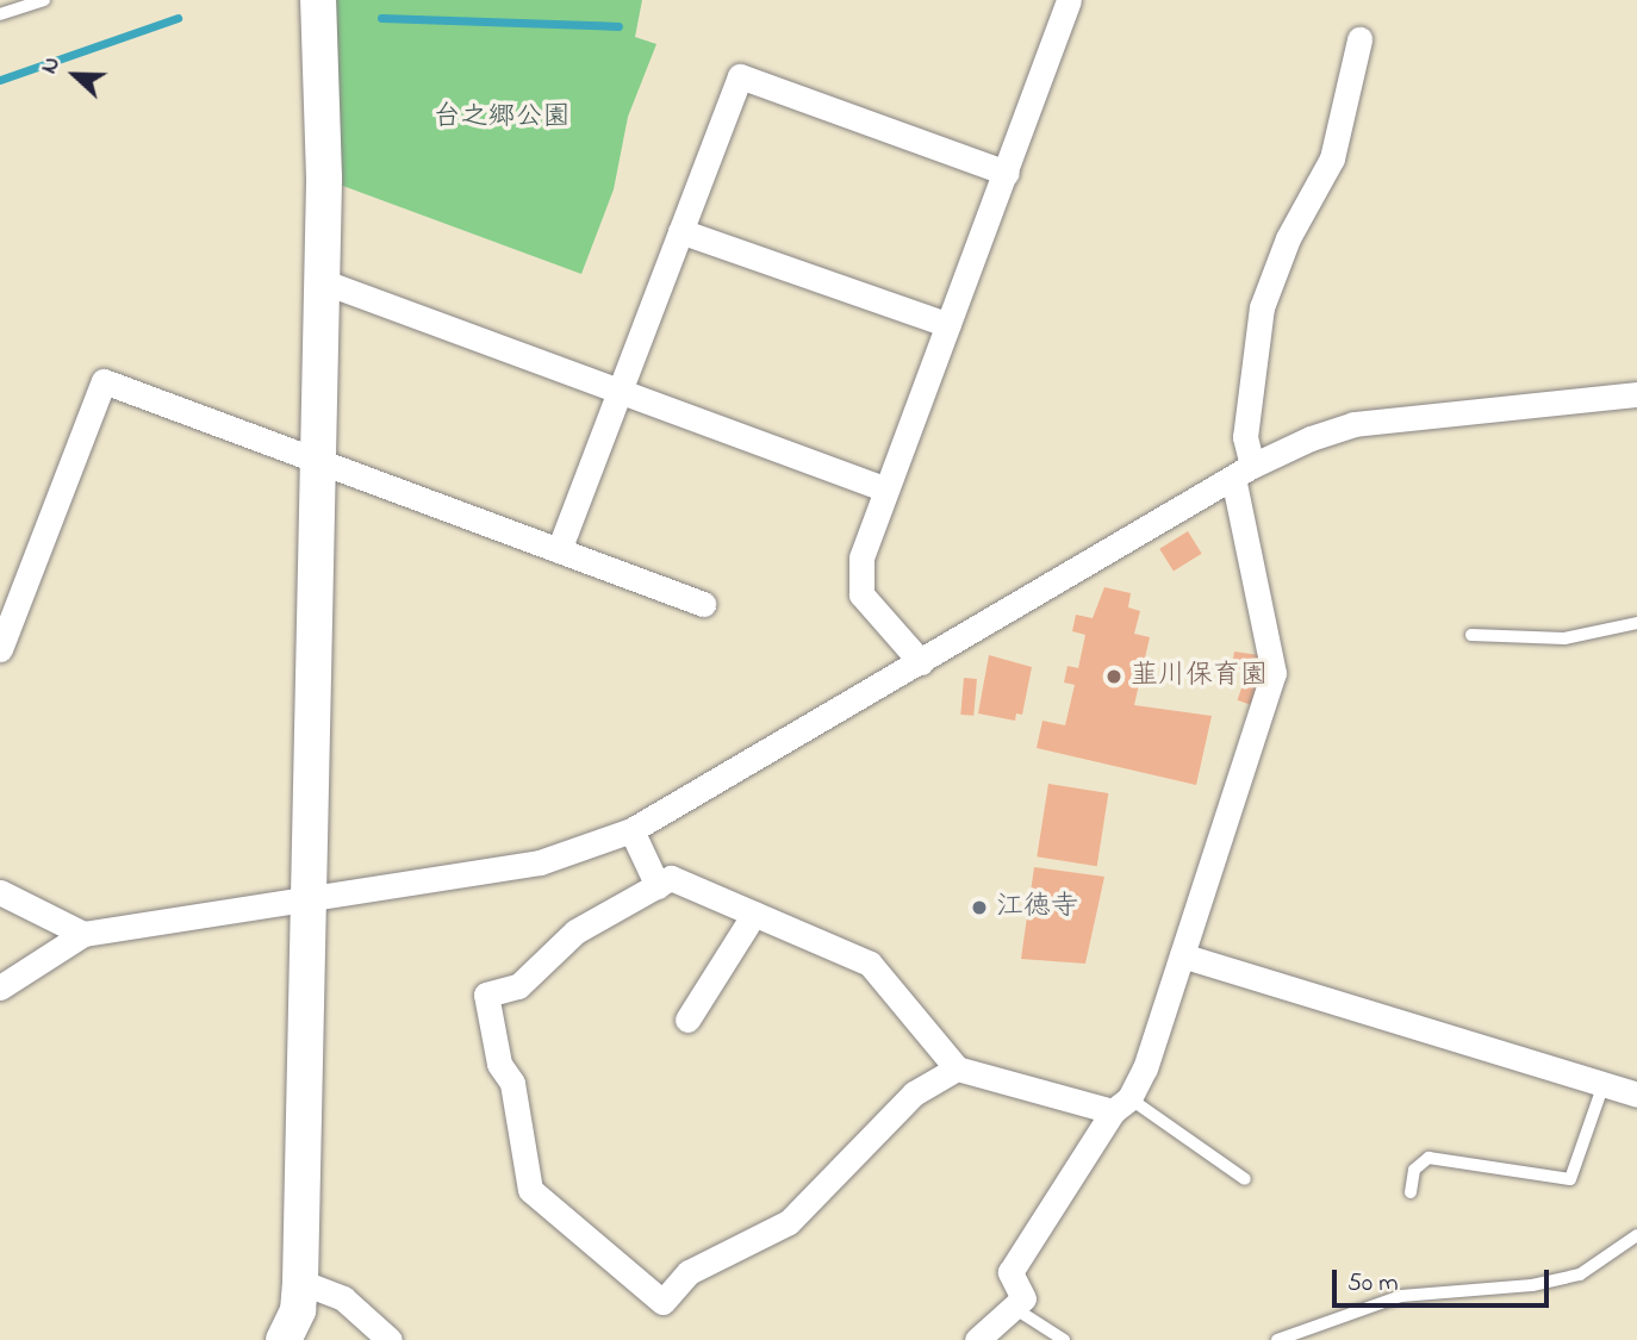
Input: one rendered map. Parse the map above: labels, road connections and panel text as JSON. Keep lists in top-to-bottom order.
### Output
{
  "parks": ["台之郷公園"],
  "places": ["韮川保育園", "江徳寺"],
  "scale_bar": "50 m",
  "north": "left"
}
